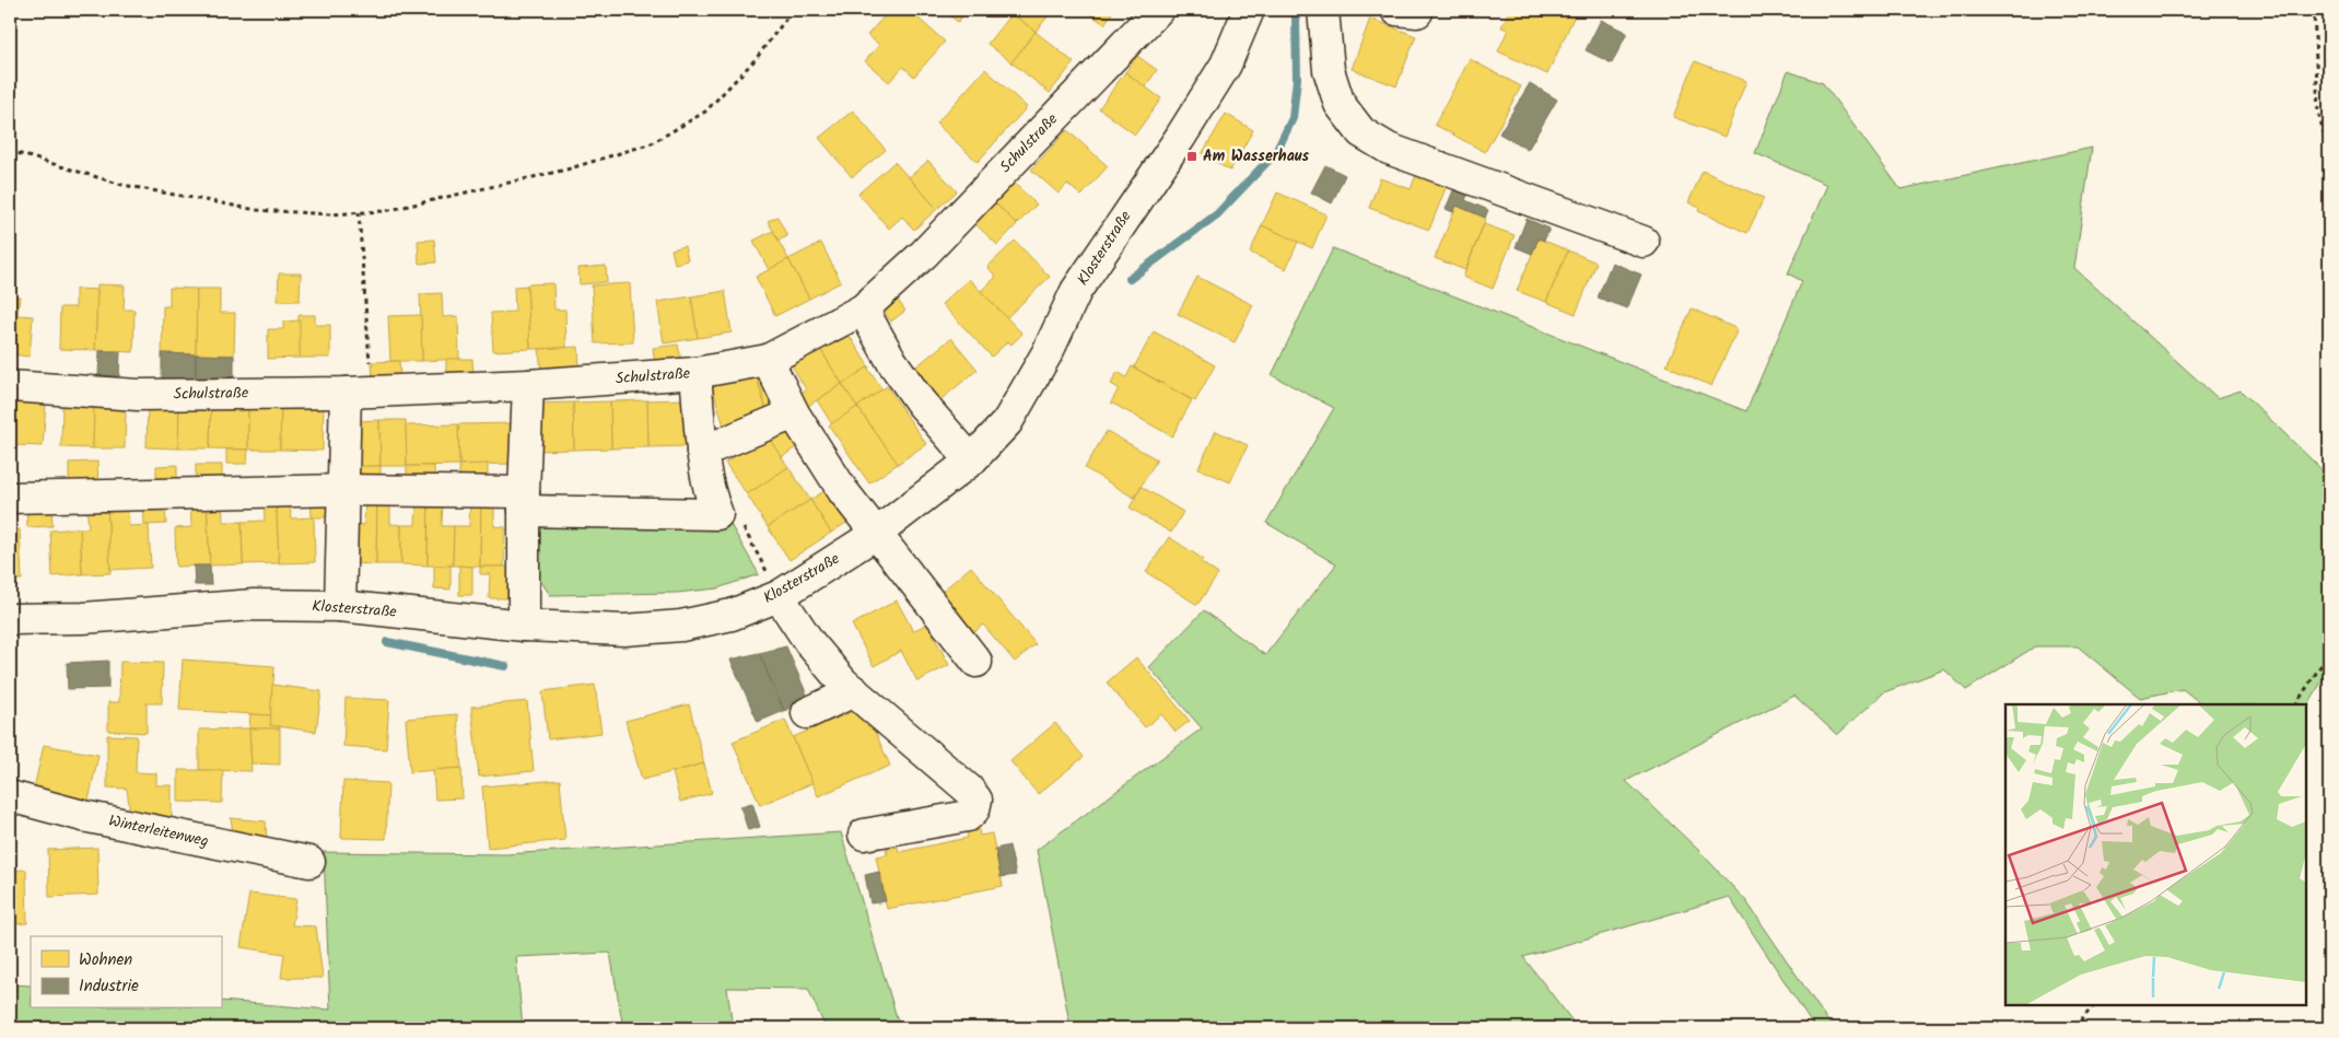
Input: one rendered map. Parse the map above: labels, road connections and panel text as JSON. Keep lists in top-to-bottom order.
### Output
{
  "streets": {
    "street": ["Schulstraße", "Klosterstraße", "Winterleitenweg"]
  },
  "places": {
    "transit": ["Am Wasserhaus"]
  },
  "legend": ["Wohnen", "Industrie"]
}
